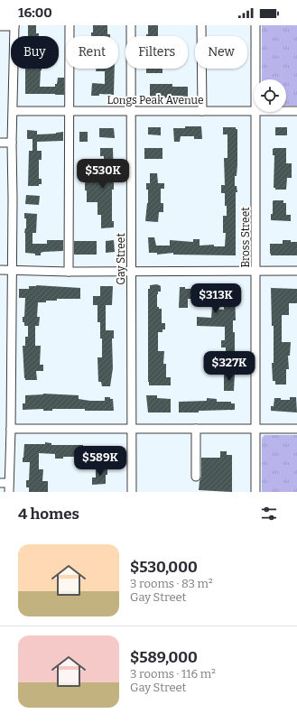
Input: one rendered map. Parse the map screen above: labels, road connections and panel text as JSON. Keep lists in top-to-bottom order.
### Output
{
  "streets": {
    "street": ["Longs Peak Avenue", "Bross Street", "Gay Street"]
  },
  "crossings": [
    ["Longs Peak Avenue", "Gay Street"]
  ],
  "page": {
    "status": "16:00",
    "chip": [
      "Buy",
      "Rent",
      "Filters",
      "New"
    ],
    "price": [
      "$530K",
      "$313K",
      "$327K",
      "$589K"
    ],
    "heading": "4 homes",
    "list": [
      {
        "name": "$530,000",
        "note": "3 rooms · 83 m² · Gay Street"
      },
      {
        "name": "$589,000",
        "note": "3 rooms · 116 m² · Gay Street"
      }
    ]
  }
}
